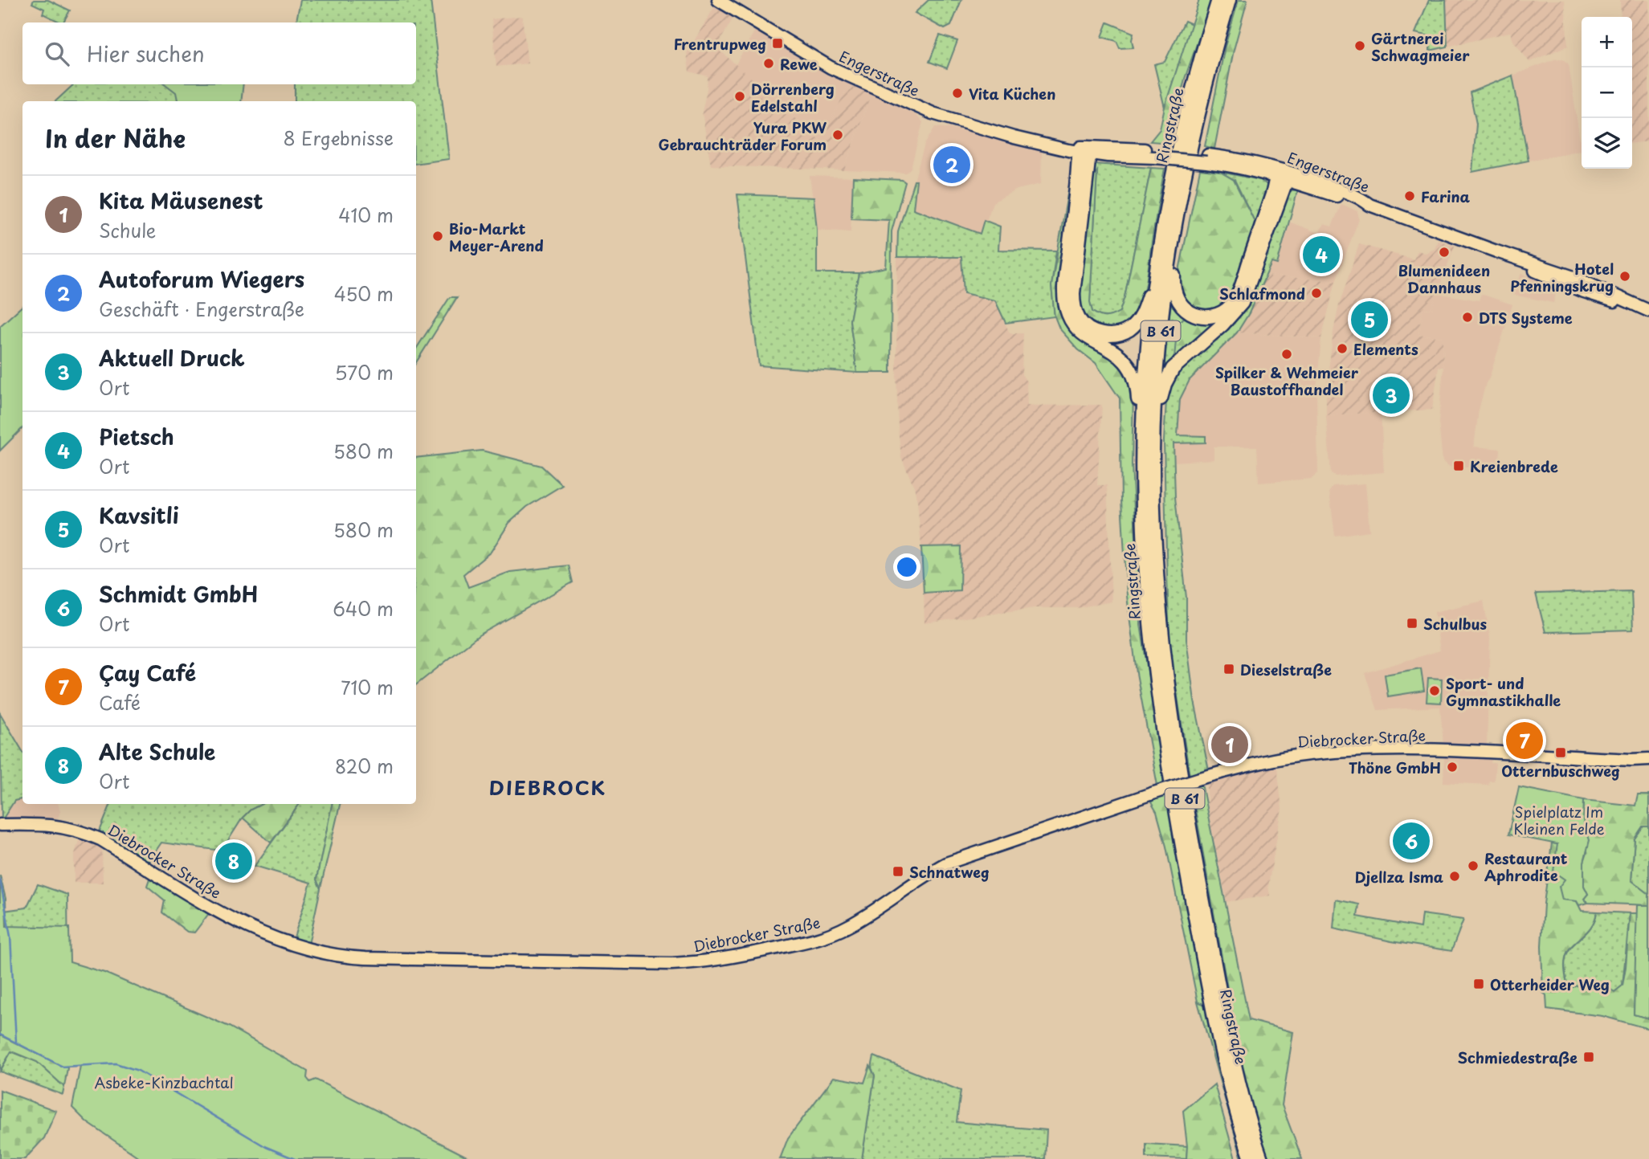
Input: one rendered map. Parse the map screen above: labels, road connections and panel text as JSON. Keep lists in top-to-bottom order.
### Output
{
  "streets": {
    "highway": ["Ringstraße", "B 61"],
    "main road": ["Engerstraße", "Diebrocker Straße"]
  },
  "districts": ["DIEBROCK"],
  "parks": ["Spielplatz Im Kleinen Felde", "Asbeke-Kinzbachtal"],
  "places": {
    "transit": [
      "Frentrupweg",
      "Kreienbrede",
      "Schulbus",
      "Dieselstraße",
      "Otternbuschweg",
      "Schnatweg",
      "Otterheider Weg",
      "Schmiedestraße"
    ],
    "other": [
      "Gärtnerei Schwagmeier",
      "Rewe",
      "Vita Küchen",
      "Dörrenberg Edelstahl",
      "Yura PKW Gebrauchträder Forum",
      "Farina",
      "Bio-Markt Meyer-Arend",
      "Blumenideen Dannhaus",
      "Hotel Pfenningskrug",
      "Schlafmond",
      "DTS Systeme",
      "Elements",
      "Spilker & Wehmeier Baustoffhandel",
      "Sport- und Gymnastikhalle",
      "Thöne GmbH",
      "Restaurant Aphrodite",
      "Djellza Isma"
    ]
  },
  "page": {
    "map_buttons": ["+", "−"],
    "search": "Hier suchen",
    "heading": ["In der Nähe", "8 Ergebnisse"],
    "pins": [
      "2",
      "4",
      "5",
      "3",
      "7",
      "1",
      "6",
      "8"
    ],
    "list": [
      {
        "mark": "1",
        "name": "Kita Mäusenest",
        "note": "Schule",
        "value": "410 m"
      },
      {
        "mark": "2",
        "name": "Autoforum Wiegers",
        "note": "Geschäft · Engerstraße",
        "value": "450 m"
      },
      {
        "mark": "3",
        "name": "Aktuell Druck",
        "note": "Ort",
        "value": "570 m"
      },
      {
        "mark": "4",
        "name": "Pietsch",
        "note": "Ort",
        "value": "580 m"
      },
      {
        "mark": "5",
        "name": "Kavsitli",
        "note": "Ort",
        "value": "580 m"
      },
      {
        "mark": "6",
        "name": "Schmidt GmbH",
        "note": "Ort",
        "value": "640 m"
      },
      {
        "mark": "7",
        "name": "Çay Café",
        "note": "Café",
        "value": "710 m"
      },
      {
        "mark": "8",
        "name": "Alte Schule",
        "note": "Ort",
        "value": "820 m"
      }
    ]
  }
}
